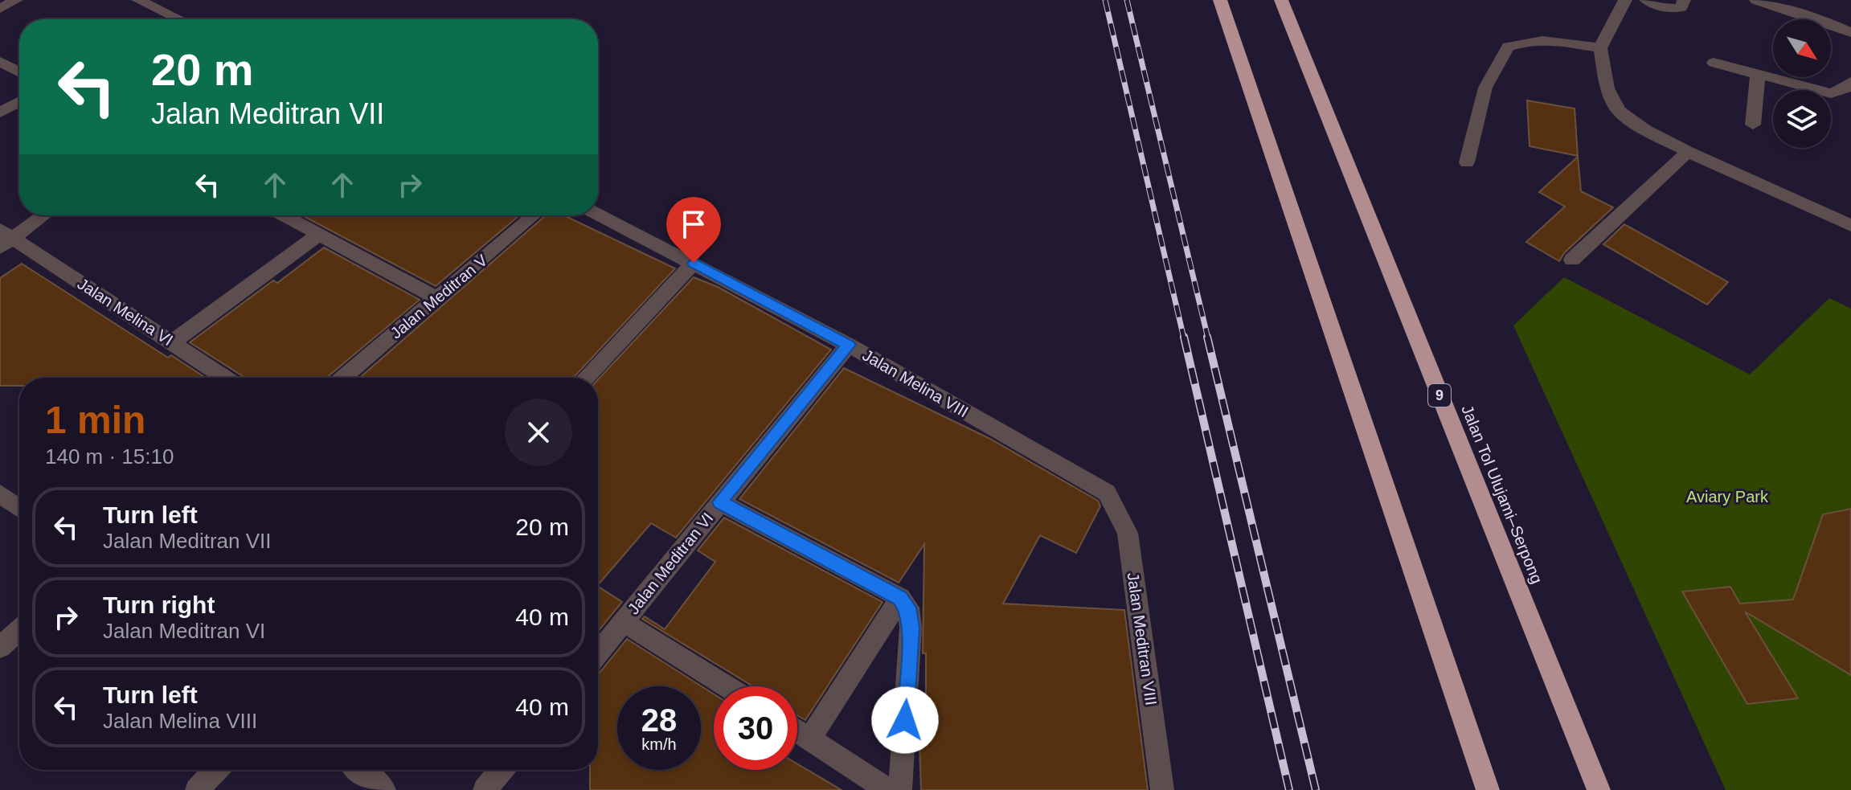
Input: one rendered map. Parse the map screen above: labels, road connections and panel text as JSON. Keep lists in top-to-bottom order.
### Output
{
  "streets": {
    "highway": ["9", "Jalan Tol Ulujami–Serpong"],
    "street": [
      "Jalan Meditran V",
      "Jalan Melina VI",
      "Jalan Melina VIII",
      "Jalan Meditran VI",
      "Jalan Meditran VIII"
    ]
  },
  "crossings": [
    ["Jalan Melina VIII", "Jalan Meditran VI"],
    ["Jalan Melina VIII", "Jalan Meditran VIII"]
  ],
  "parks": ["Aviary Park"],
  "north": "bottom right",
  "page": {
    "turn": ["20 m", "Jalan Meditran VII"],
    "heading": ["1 min", "140 m · 15:10"],
    "list": [
      {
        "name": "Turn left",
        "note": "Jalan Meditran VII",
        "value": "20 m"
      },
      {
        "name": "Turn right",
        "note": "Jalan Meditran VI",
        "value": "40 m"
      },
      {
        "name": "Turn left",
        "note": "Jalan Melina VIII",
        "value": "40 m"
      }
    ],
    "speed": "28 km/h",
    "limit": "30"
  }
}
